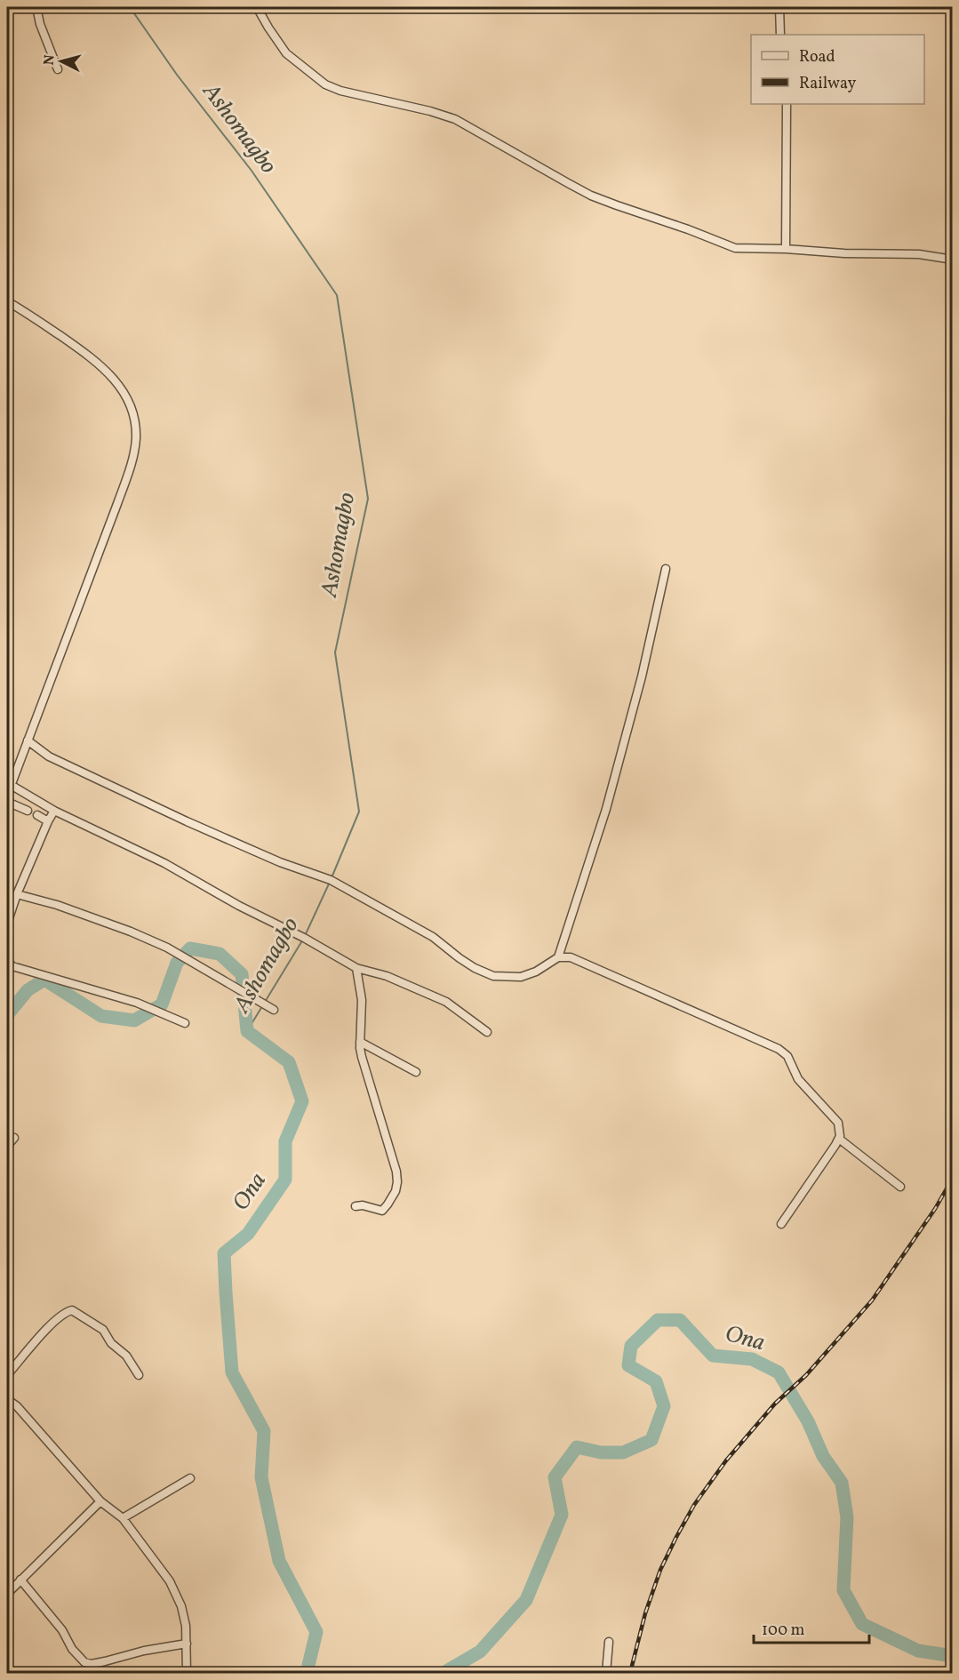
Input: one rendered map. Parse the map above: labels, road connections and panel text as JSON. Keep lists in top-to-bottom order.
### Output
{
  "water": ["Ashomagbo", "Ona"],
  "legend": ["Road", "Railway"],
  "scale_bar": "100 m",
  "north": "left"
}
